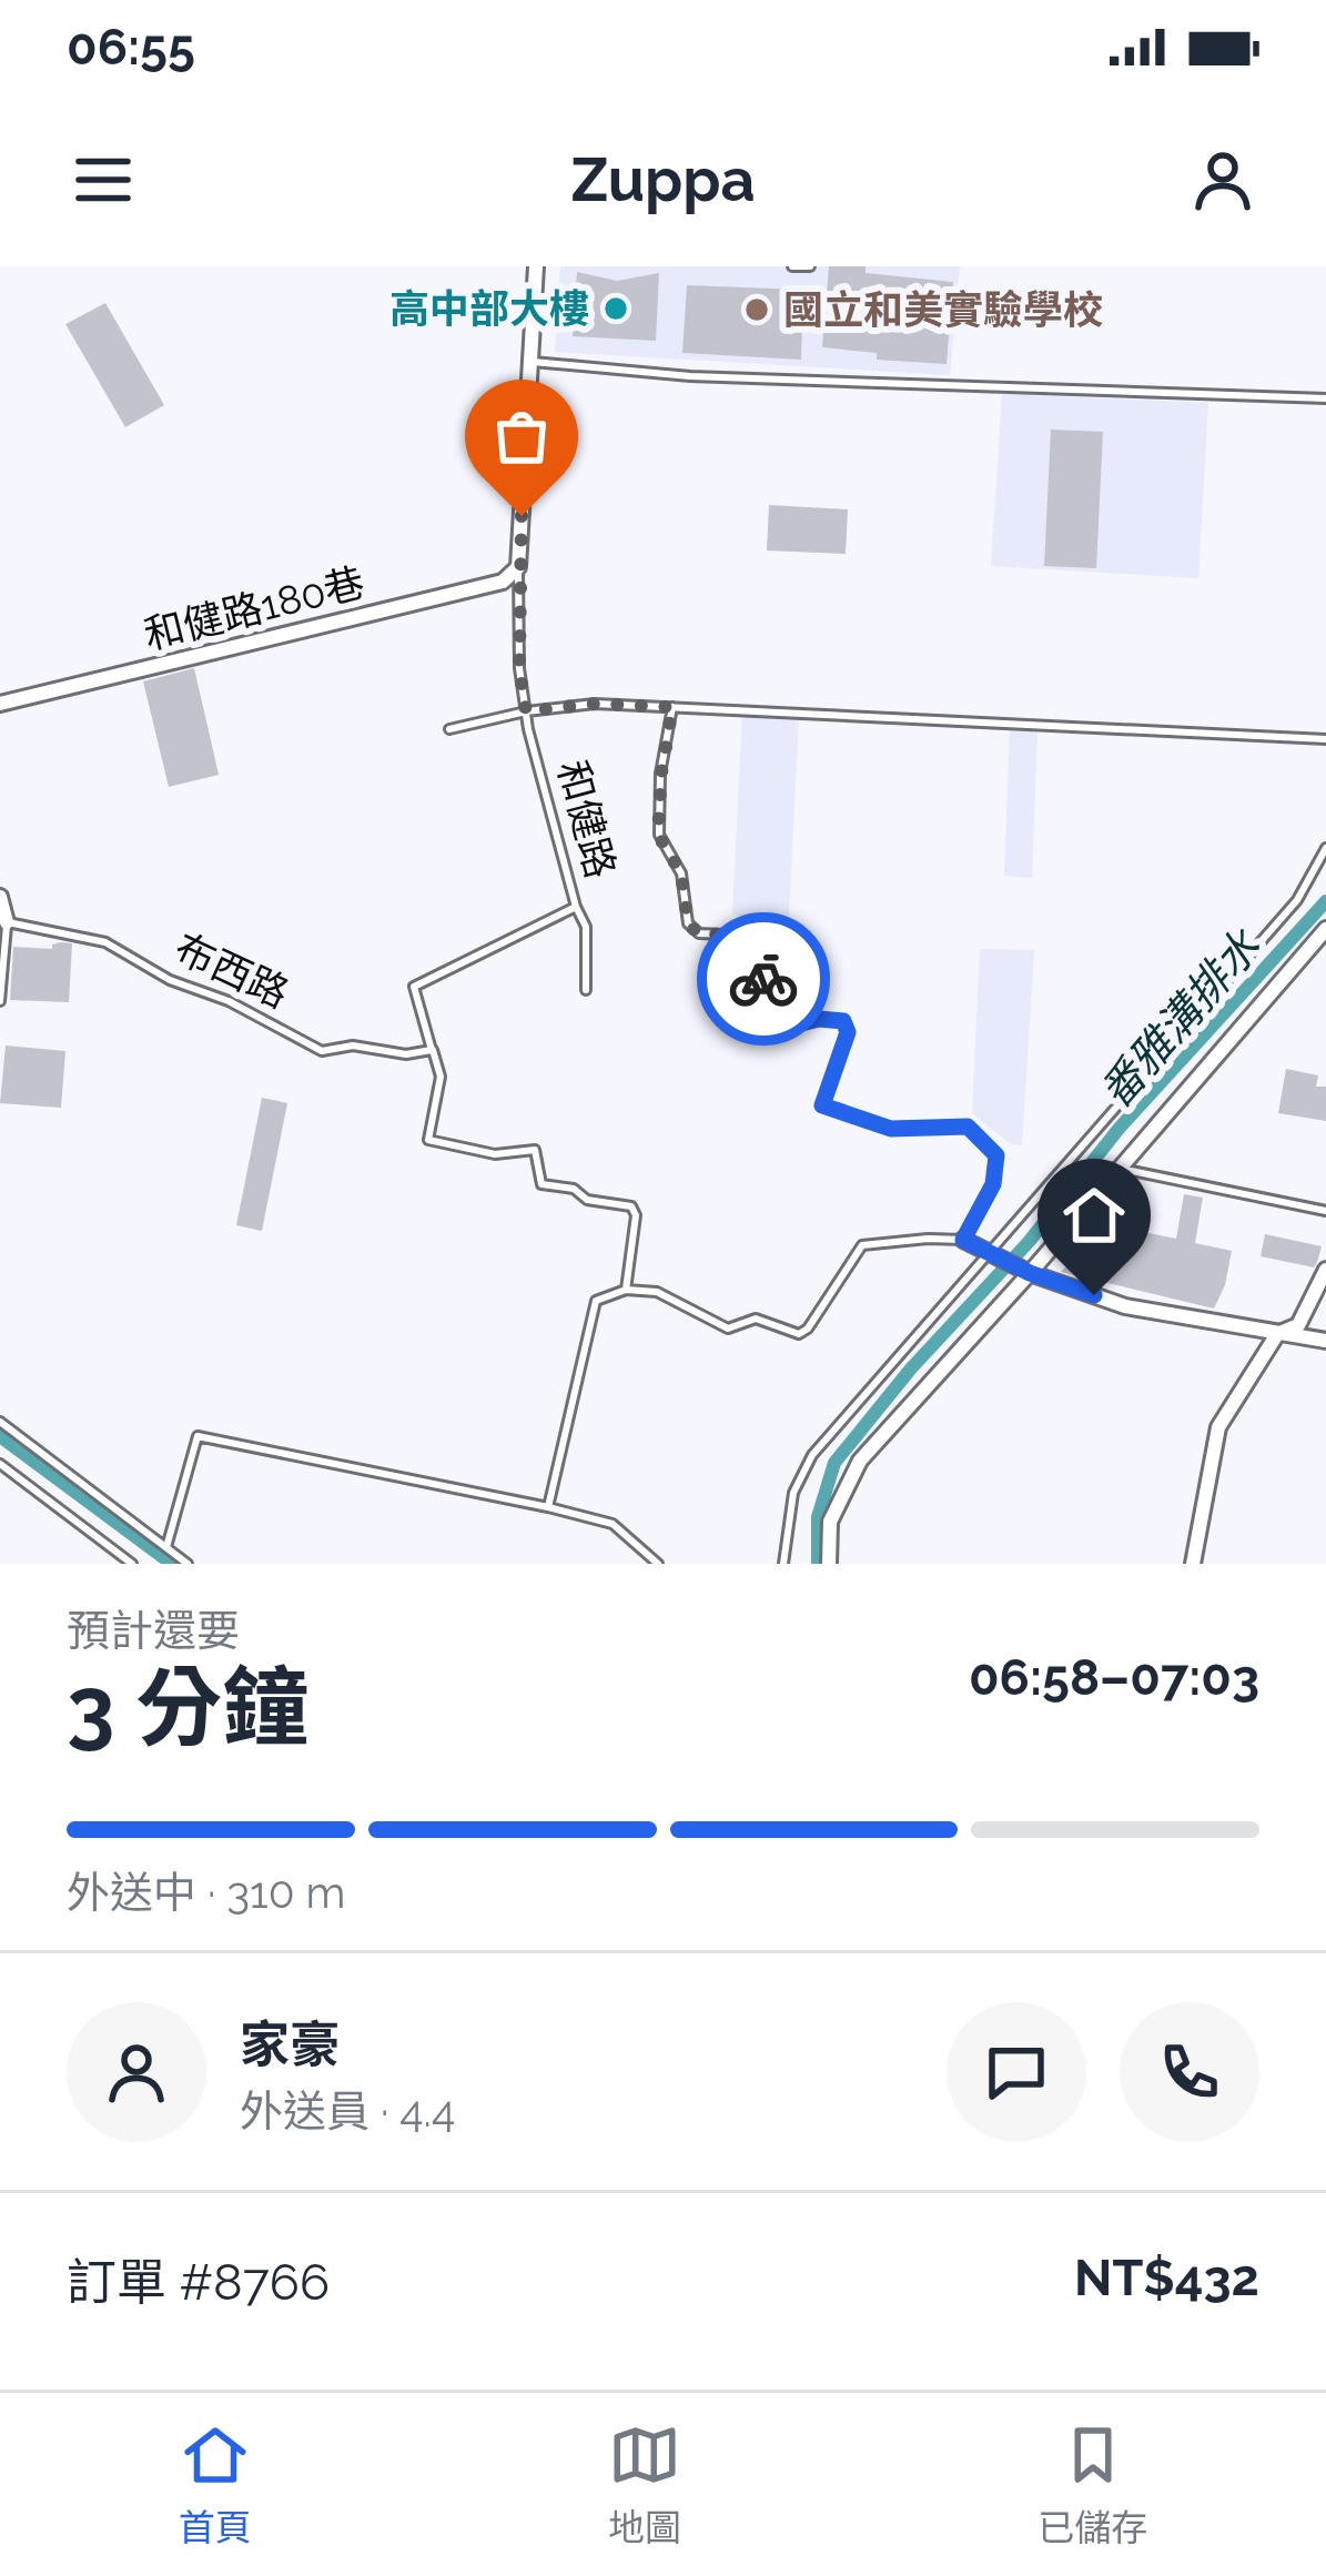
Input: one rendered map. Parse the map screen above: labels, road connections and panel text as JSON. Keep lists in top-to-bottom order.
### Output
{
  "streets": {
    "street": ["和健路180巷", "和健路"],
    "lane": ["布西路"]
  },
  "crossings": [
    ["和健路180巷", "和健路"]
  ],
  "water": ["番雅溝排水"],
  "places": ["高中部大樓", "國立和美實驗學校"],
  "page": {
    "status": "06:55",
    "header": "Zuppa",
    "heading": ["3 分鐘", "預計還要", "06:58–07:03"],
    "panel": [
      "家豪",
      "外送員 · 4.4",
      "訂單 #8766",
      "NT$432"
    ],
    "bar": "外送中 · 310 m",
    "tabs": ["首頁", "地圖", "已儲存"]
  }
}
